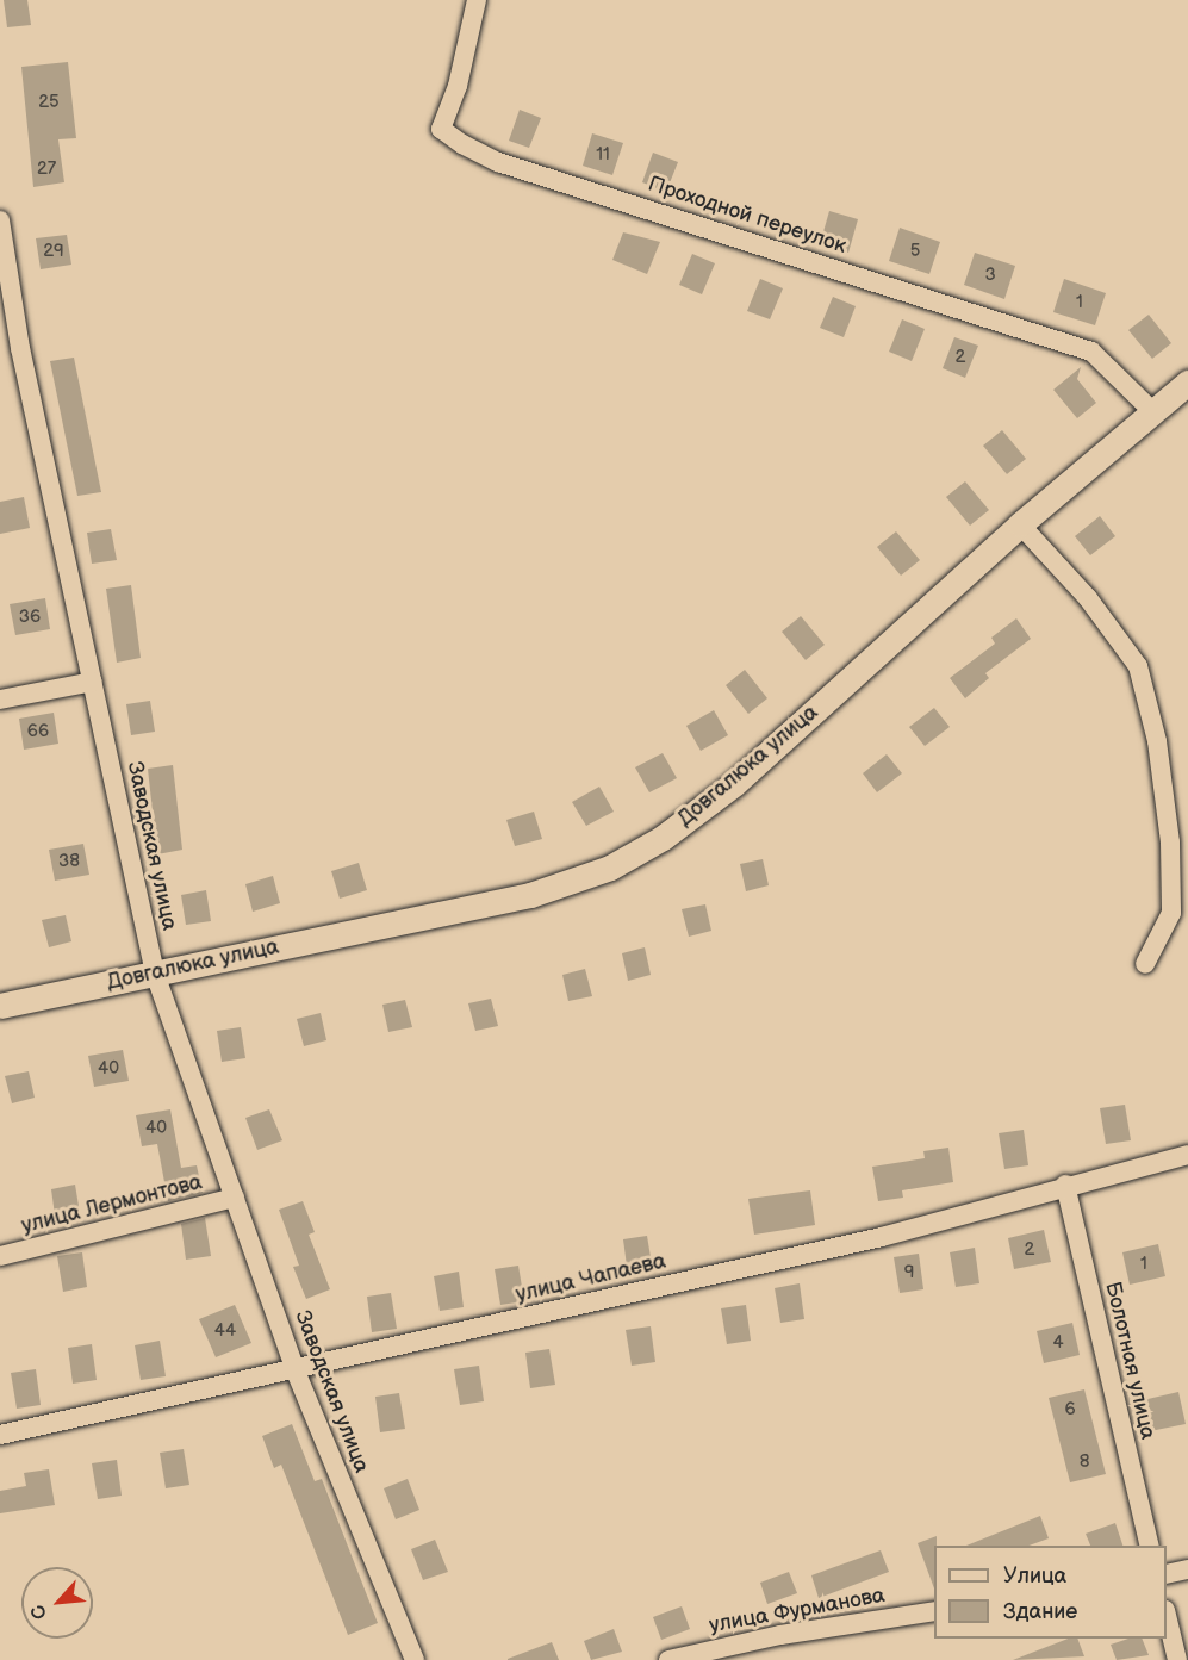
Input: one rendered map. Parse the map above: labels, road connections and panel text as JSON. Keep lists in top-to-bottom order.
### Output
{
  "streets": {
    "street": [
      "Проходной переулок",
      "Довгалюка улица",
      "Заводская улица",
      "улица Лермонтова",
      "улица Чапаева",
      "Болотная улица",
      "улица Фурманова"
    ]
  },
  "crossings": [
    ["Проходной переулок", "Довгалюка улица"],
    ["Довгалюка улица", "Заводская улица"],
    ["Заводская улица", "улица Лермонтова"],
    ["Заводская улица", "улица Чапаева"],
    ["улица Чапаева", "Болотная улица"]
  ],
  "house_numbers": [
    "25",
    "11",
    "27",
    "29",
    "5",
    "3",
    "1",
    "2",
    "36",
    "66",
    "38",
    "40",
    "40",
    "2",
    "1",
    "9",
    "44",
    "4",
    "6",
    "8"
  ],
  "legend": ["Улица", "Здание"],
  "north": "bottom left"
}
